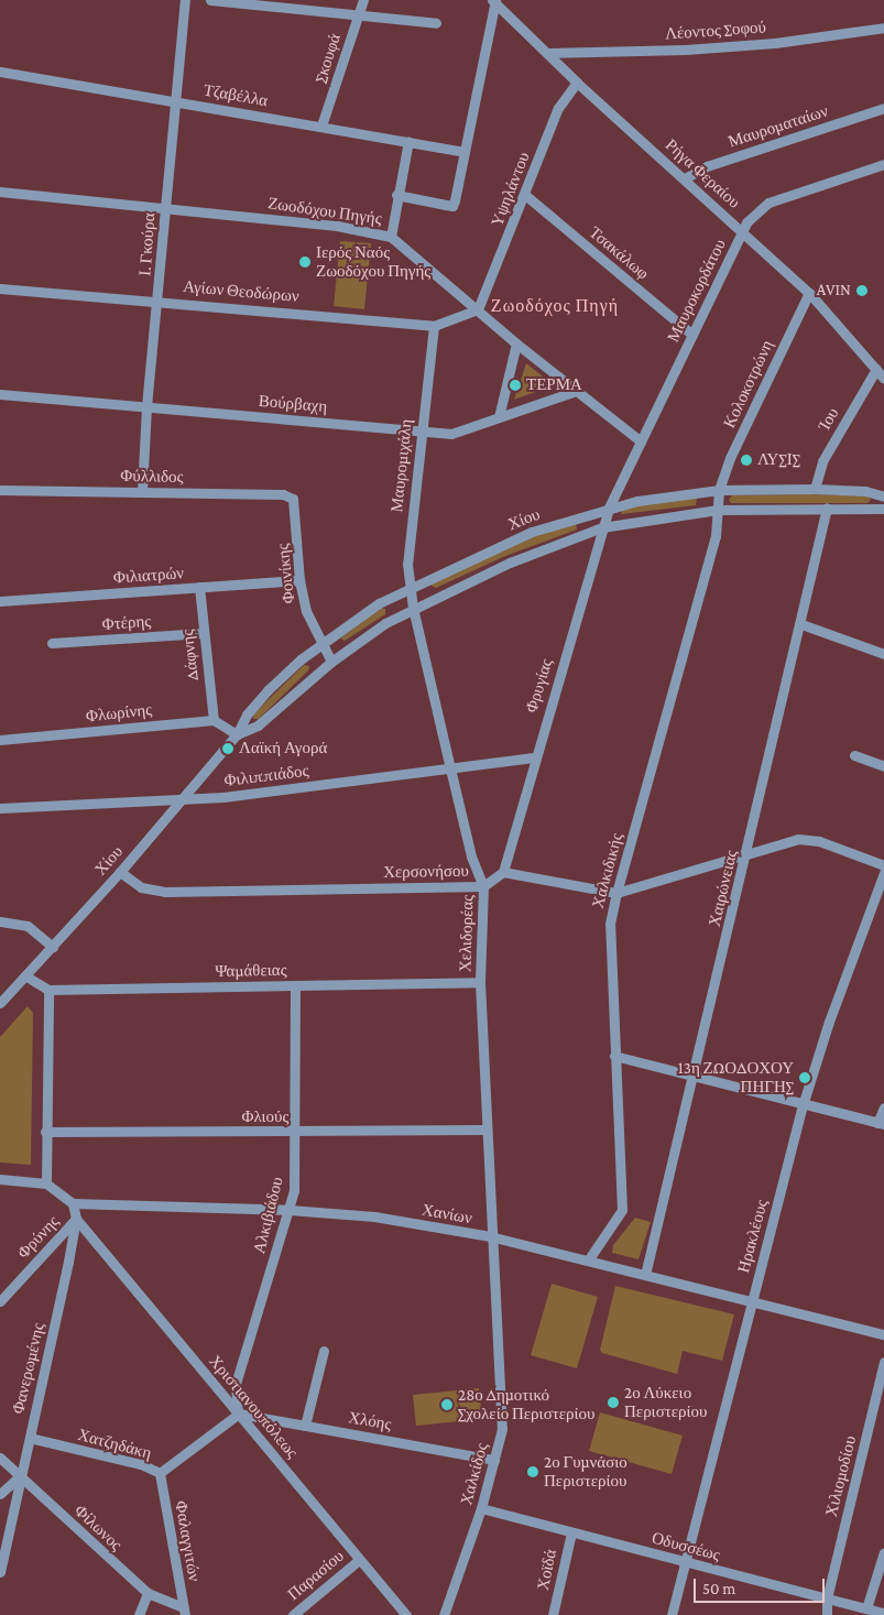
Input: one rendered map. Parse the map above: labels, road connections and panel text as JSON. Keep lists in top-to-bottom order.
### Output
{
  "streets": {
    "street": [
      "Λέοντος Σοφού",
      "Σκουφά",
      "Τζαβέλλα",
      "Μαυροματαίων",
      "Ρήγα Φεραίου",
      "Υψηλάντου",
      "Ζωοδόχου Πηγής",
      "Ι. Γκούρα",
      "Τσακάλωφ",
      "Μαυροκορδάτου",
      "Αγίων Θεοδώρων",
      "Κολοκοτρώνη",
      "Βούρβαχη",
      "Ίου",
      "Μαυρομιχάλη",
      "Φύλλιδος",
      "Χίου",
      "Φοινίκης",
      "Φιλιατρών",
      "Φτέρης",
      "Δάφνης",
      "Φρυγίας",
      "Φλωρίνης",
      "Φιλιππιάδος",
      "Χαλκιδικής",
      "Χερσονήσου",
      "Χαιρώνειας",
      "Χελιδορέας",
      "Ψαμάθειας",
      "Φλιούς",
      "Χανίων",
      "Αλκιβιάδου",
      "Ηρακλέους",
      "Φρύνης",
      "Φανερωμένης",
      "Χριστιανουπόλεως",
      "Χλόης",
      "Χατζηδάκη",
      "Χαλκίδος",
      "Χιλιομοδίου",
      "Φίλωνος",
      "Φαλαγγιτών",
      "Οδυσσέως",
      "Χοϊδά",
      "Παρασίου"
    ]
  },
  "crossings": [
    ["Λέοντος Σοφού", "Ρήγα Φεραίου"],
    ["Σκουφά", "Τζαβέλλα"],
    ["Τζαβέλλα", "Ι. Γκούρα"],
    ["Μαυροματαίων", "Ρήγα Φεραίου"],
    ["Ρήγα Φεραίου", "Υψηλάντου"],
    ["Ρήγα Φεραίου", "Μαυροκορδάτου"],
    ["Ρήγα Φεραίου", "Κολοκοτρώνη"],
    ["Ρήγα Φεραίου", "Ίου"],
    ["Υψηλάντου", "Ζωοδόχου Πηγής"],
    ["Υψηλάντου", "Τσακάλωφ"],
    ["Υψηλάντου", "Αγίων Θεοδώρων"],
    ["Ζωοδόχου Πηγής", "Ι. Γκούρα"],
    ["Ζωοδόχου Πηγής", "Μαυροκορδάτου"],
    ["Ζωοδόχου Πηγής", "Αγίων Θεοδώρων"],
    ["Ζωοδόχου Πηγής", "Βούρβαχη"],
    ["Ι. Γκούρα", "Αγίων Θεοδώρων"],
    ["Ι. Γκούρα", "Βούρβαχη"],
    ["Ι. Γκούρα", "Φύλλιδος"],
    ["Τσακάλωφ", "Μαυροκορδάτου"],
    ["Μαυροκορδάτου", "Χίου"],
    ["Μαυροκορδάτου", "Φρυγίας"],
    ["Αγίων Θεοδώρων", "Μαυρομιχάλη"],
    ["Κολοκοτρώνη", "Χίου"],
    ["Κολοκοτρώνη", "Χαλκιδικής"],
    ["Βούρβαχη", "Μαυρομιχάλη"],
    ["Ίου", "Χίου"],
    ["Μαυρομιχάλη", "Χίου"],
    ["Μαυρομιχάλη", "Χελιδορέας"],
    ["Φύλλιδος", "Φοινίκης"],
    ["Χίου", "Φοινίκης"],
    ["Χίου", "Φρυγίας"],
    ["Χίου", "Φιλιππιάδος"],
    ["Χίου", "Χαλκιδικής"],
    ["Χίου", "Χερσονήσου"],
    ["Χίου", "Χαιρώνειας"],
    ["Χίου", "Χελιδορέας"],
    ["Φοινίκης", "Φιλιατρών"],
    ["Φιλιατρών", "Δάφνης"],
    ["Φτέρης", "Δάφνης"],
    ["Δάφνης", "Φλωρίνης"],
    ["Φρυγίας", "Φιλιππιάδος"],
    ["Φρυγίας", "Χερσονήσου"],
    ["Φιλιππιάδος", "Χελιδορέας"],
    ["Χαλκιδικής", "Χανίων"],
    ["Χερσονήσου", "Χελιδορέας"],
    ["Χαιρώνειας", "Χανίων"],
    ["Χελιδορέας", "Ψαμάθειας"],
    ["Χελιδορέας", "Φλιούς"],
    ["Χελιδορέας", "Χανίων"],
    ["Χελιδορέας", "Χαλκίδος"],
    ["Ψαμάθειας", "Αλκιβιάδου"],
    ["Φλιούς", "Αλκιβιάδου"],
    ["Χανίων", "Αλκιβιάδου"],
    ["Χανίων", "Ηρακλέους"],
    ["Χανίων", "Φανερωμένης"],
    ["Χανίων", "Χαλκίδος"],
    ["Αλκιβιάδου", "Χριστιανουπόλεως"],
    ["Αλκιβιάδου", "Χλόης"],
    ["Αλκιβιάδου", "Χατζηδάκη"],
    ["Ηρακλέους", "Οδυσσέως"],
    ["Φρύνης", "Φανερωμένης"],
    ["Φρύνης", "Χριστιανουπόλεως"],
    ["Φανερωμένης", "Χριστιανουπόλεως"],
    ["Φανερωμένης", "Χατζηδάκη"],
    ["Φανερωμένης", "Φίλωνος"],
    ["Χριστιανουπόλεως", "Χλόης"],
    ["Χριστιανουπόλεως", "Χατζηδάκη"],
    ["Χριστιανουπόλεως", "Παρασίου"],
    ["Χλόης", "Χατζηδάκη"],
    ["Χλόης", "Χαλκίδος"],
    ["Χατζηδάκη", "Φαλαγγιτών"],
    ["Χαλκίδος", "Οδυσσέως"],
    ["Χιλιομοδίου", "Οδυσσέως"],
    ["Φίλωνος", "Φαλαγγιτών"],
    ["Οδυσσέως", "Χοϊδά"]
  ],
  "districts": ["Ζωοδόχος Πηγή"],
  "places": [
    "Ιερός Ναός Ζωοδόχου Πηγής",
    "AVIN",
    "ΤΕΡΜΑ",
    "ΛΥΣΙΣ",
    "Λαϊκή Αγορά",
    "13η ΖΩΟΔΟΧΟΥ ΠΗΓΗΣ",
    "2ο Λύκειο Περιστερίου",
    "28ο Δημοτικό Σχολείο Περιστερίου",
    "2ο Γυμνάσιο Περιστερίου"
  ],
  "scale_bar": "50 m"
}
